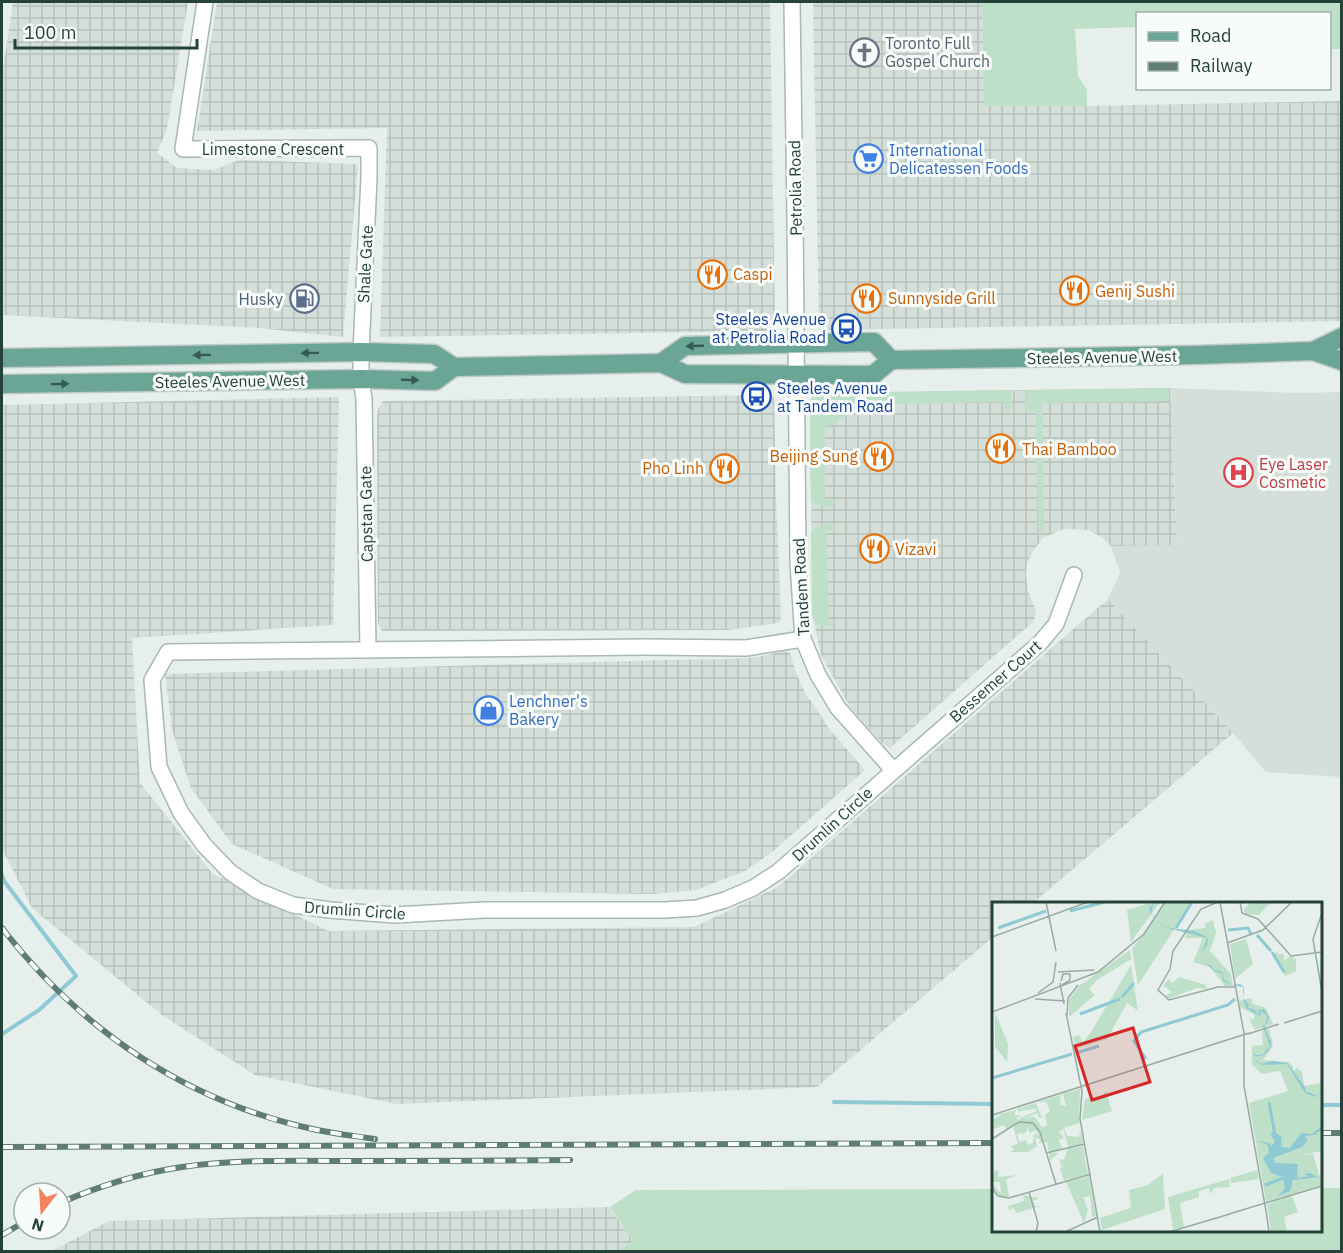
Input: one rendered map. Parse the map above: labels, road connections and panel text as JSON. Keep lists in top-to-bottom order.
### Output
{
  "streets": {
    "main road": ["Steeles Avenue West"],
    "street": [
      "Limestone Crescent",
      "Petrolia Road",
      "Shale Gate",
      "Capstan Gate",
      "Tandem Road",
      "Bessemer Court",
      "Drumlin Circle"
    ]
  },
  "crossings": [
    ["Limestone Crescent", "Shale Gate"],
    ["Petrolia Road", "Steeles Avenue West"],
    ["Petrolia Road", "Tandem Road"],
    ["Shale Gate", "Steeles Avenue West"],
    ["Shale Gate", "Capstan Gate"],
    ["Steeles Avenue West", "Capstan Gate"],
    ["Steeles Avenue West", "Tandem Road"],
    ["Capstan Gate", "Drumlin Circle"],
    ["Tandem Road", "Bessemer Court"],
    ["Tandem Road", "Drumlin Circle"],
    ["Bessemer Court", "Drumlin Circle"]
  ],
  "places": {
    "church": ["Toronto Full Gospel Church"],
    "supermarket": ["International Delicatessen Foods"],
    "restaurant": [
      "Caspi",
      "Genij Sushi",
      "Sunnyside Grill",
      "Thai Bamboo",
      "Beijing Sung",
      "Pho Linh",
      "Vizavi"
    ],
    "fuel station": ["Husky"],
    "bus stop": ["Steeles Avenue at Petrolia Road", "Steeles Avenue at Tandem Road"],
    "hospital": ["Eye Laser Cosmetic"],
    "shop": ["Lenchner's Bakery"]
  },
  "legend": ["Road", "Railway"],
  "scale_bar": "100 m",
  "north": "bottom"
}
